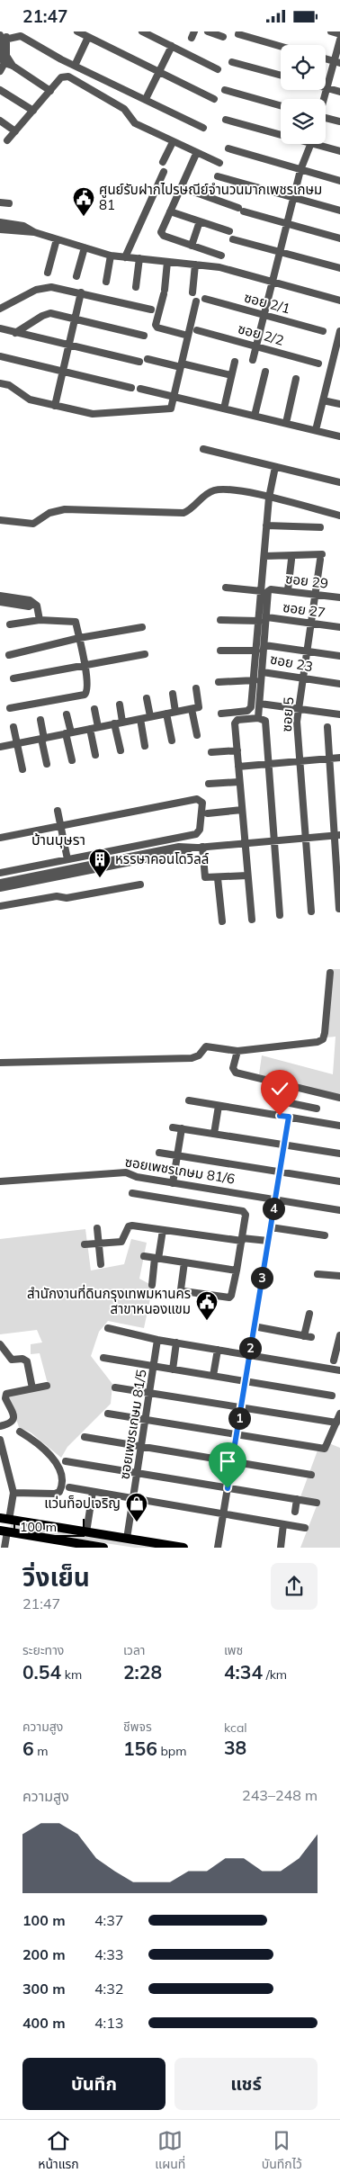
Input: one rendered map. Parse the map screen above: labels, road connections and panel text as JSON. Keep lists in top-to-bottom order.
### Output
{
  "streets": {
    "street": [
      "ซอย 2/1",
      "ซอย 2/2",
      "ซอย 29",
      "ซอย 27",
      "ซอย 23",
      "ซอย 5",
      "ซอยเพชรเกษม 81/6",
      "ซอยเพชรเกษม 81/5"
    ]
  },
  "crossings": [
    ["ซอย 29", "ซอย 27"],
    ["ซอย 29", "ซอย 5"],
    ["ซอย 27", "ซอย 23"],
    ["ซอย 27", "ซอย 5"],
    ["ซอย 23", "ซอย 5"]
  ],
  "districts": ["บ้านบุษรา"],
  "places": {
    "public building": ["ศูนย์รับฝากไปรษณีย์จำนวนมากเพชรเกษม 81", "สำนักงานที่ดินกรุงเทพมหานคร สาขาหนองแขม"],
    "building": ["หรรษาคอนโดวิลล์"],
    "shop": ["แว่นท็อปเจริญ"]
  },
  "scale_bar": "100 m",
  "page": {
    "status": "21:47",
    "pins": [
      "4",
      "3",
      "2",
      "1"
    ],
    "scale": "100 m",
    "heading": ["วิ่งเย็น", "21:47"],
    "stats": [
      ["ระยะทาง", "0.54 km"],
      ["เวลา", "2:28"],
      ["เพซ", "4:34 /km"],
      ["ความสูง", "6 m"],
      ["ชีพจร", "156 bpm"],
      ["kcal", "38"]
    ],
    "chart": ["ความสูง", "243–248 m"],
    "list": [
      {
        "name": "100 m",
        "note": "4:37"
      },
      {
        "name": "200 m",
        "note": "4:33"
      },
      {
        "name": "300 m",
        "note": "4:32"
      },
      {
        "name": "400 m",
        "note": "4:13"
      }
    ],
    "buttons": ["บันทึก", "แชร์"],
    "tabs": ["หน้าแรก", "แผนที่", "บันทึกไว้"]
  }
}
